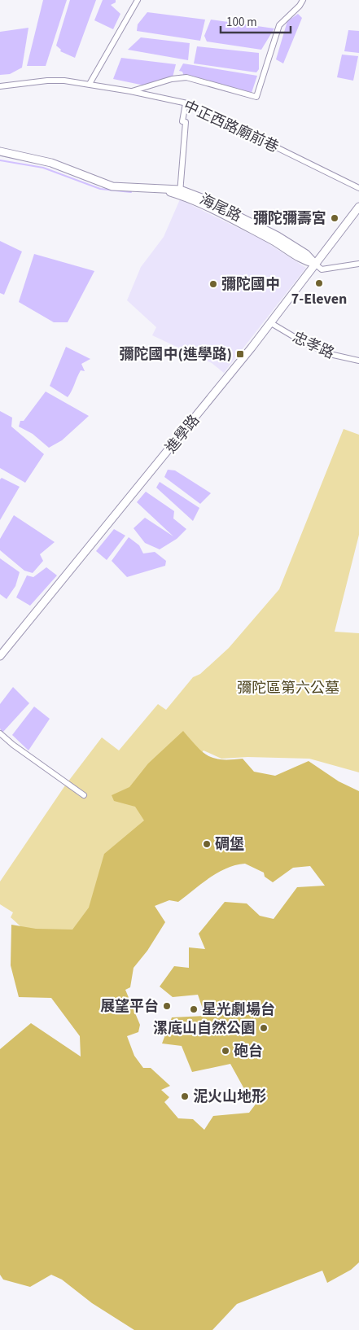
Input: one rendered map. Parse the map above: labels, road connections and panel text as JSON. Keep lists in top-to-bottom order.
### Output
{
  "streets": {
    "street": [
      "中正西路廟前巷",
      "海尾路",
      "忠孝路",
      "進學路"
    ]
  },
  "crossings": [
    ["海尾路", "進學路"],
    ["忠孝路", "進學路"]
  ],
  "parks": ["彌陀區第六公墓"],
  "places": {
    "other": [
      "彌陀彌壽宮",
      "7-Eleven",
      "彌陀國中",
      "碉堡",
      "展望平台",
      "星光劇場台",
      "漯底山自然公園",
      "砲台",
      "泥火山地形"
    ],
    "transit": ["彌陀國中(進學路)"]
  },
  "scale_bar": "100 m"
}
